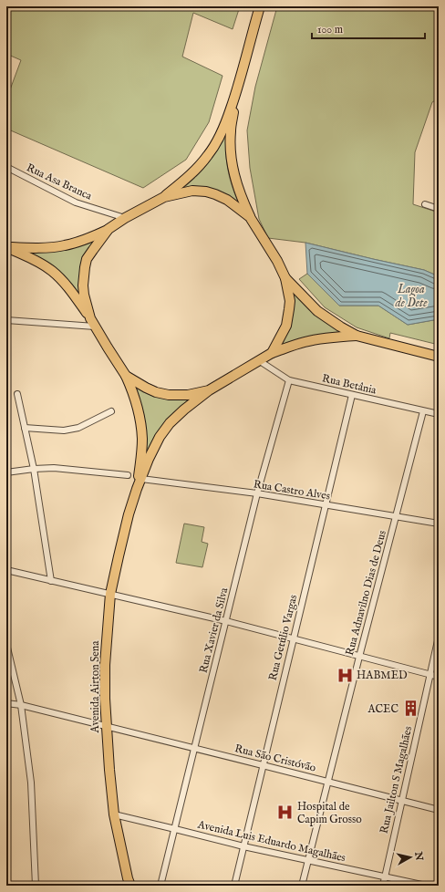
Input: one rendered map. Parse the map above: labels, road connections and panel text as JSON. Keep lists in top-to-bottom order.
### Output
{
  "streets": {
    "main road": ["Avenida Airton Sena"],
    "street": [
      "Rua Asa Branca",
      "Rua Betânia",
      "Rua Castro Alves",
      "Rua Adnavilno Dias de Deus",
      "Rua Xavier da Silva",
      "Rua Getúlio Vargas",
      "Rua São Cristóvão",
      "Rua Jailton S Magalhães",
      "Avenida Luis Eduardo Magalhães"
    ]
  },
  "crossings": [
    ["Rua Betânia", "Rua Adnavilno Dias de Deus"],
    ["Rua Betânia", "Rua Xavier da Silva"],
    ["Rua Betânia", "Rua Getúlio Vargas"],
    ["Rua Castro Alves", "Rua Adnavilno Dias de Deus"],
    ["Rua Castro Alves", "Rua Xavier da Silva"],
    ["Rua Castro Alves", "Rua Getúlio Vargas"],
    ["Rua Adnavilno Dias de Deus", "Rua São Cristóvão"],
    ["Rua Adnavilno Dias de Deus", "Avenida Luis Eduardo Magalhães"],
    ["Rua Xavier da Silva", "Rua São Cristóvão"],
    ["Rua Xavier da Silva", "Avenida Luis Eduardo Magalhães"],
    ["Rua Getúlio Vargas", "Rua São Cristóvão"],
    ["Rua Getúlio Vargas", "Avenida Luis Eduardo Magalhães"],
    ["Avenida Airton Sena", "Rua São Cristóvão"],
    ["Avenida Airton Sena", "Avenida Luis Eduardo Magalhães"],
    ["Rua São Cristóvão", "Rua Jailton S Magalhães"],
    ["Rua Jailton S Magalhães", "Avenida Luis Eduardo Magalhães"]
  ],
  "water": ["Lagoa de Dete"],
  "places": {
    "hospital": ["HABMED", "Hospital de Capim Grosso"],
    "building": ["ACEC"]
  },
  "scale_bar": "100 m",
  "north": "right"
}
